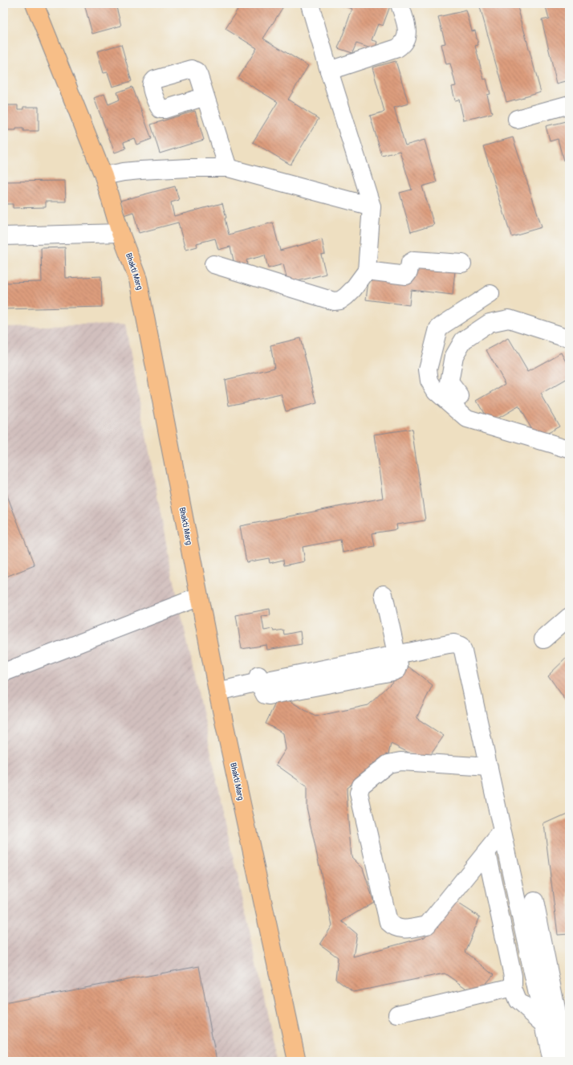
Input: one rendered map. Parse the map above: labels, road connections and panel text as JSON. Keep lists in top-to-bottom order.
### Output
{
  "streets": {
    "main road": ["Bhakti Marg"]
  }
}
